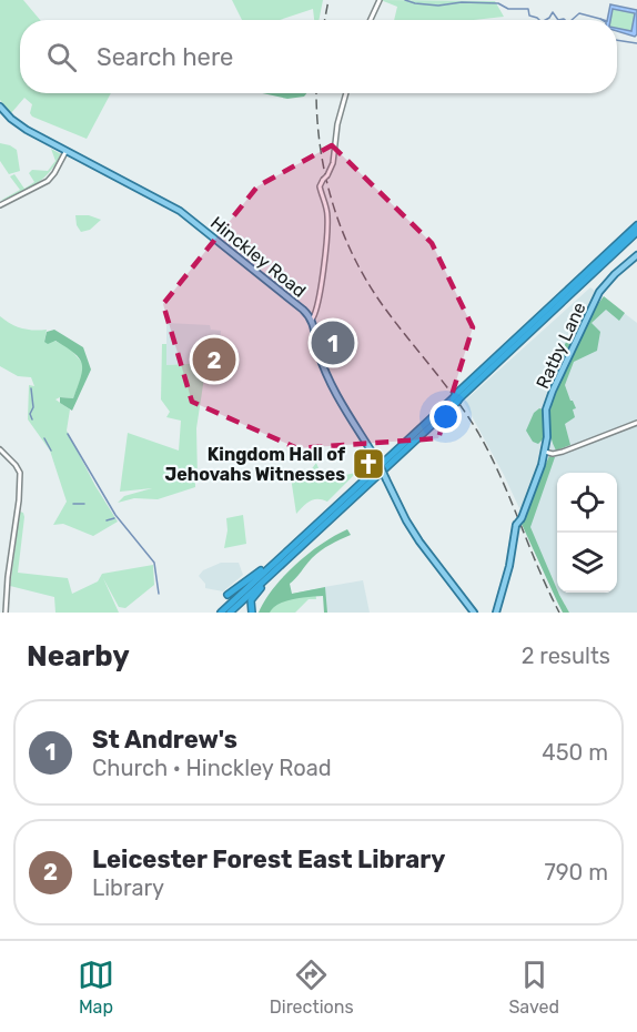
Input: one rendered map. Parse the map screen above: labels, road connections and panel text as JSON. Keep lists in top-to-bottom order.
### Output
{
  "streets": {
    "main road": ["Hinckley Road", "Ratby Lane"]
  },
  "places": {
    "church": ["Kingdom Hall of Jehovahs Witnesses"]
  },
  "page": {
    "search": "Search here",
    "pins": ["1", "2"],
    "heading": ["Nearby", "2 results"],
    "list": [
      {
        "mark": "1",
        "name": "St Andrew's",
        "note": "Church · Hinckley Road",
        "value": "450 m"
      },
      {
        "mark": "2",
        "name": "Leicester Forest East Library",
        "note": "Library",
        "value": "790 m"
      }
    ],
    "nav": ["Map", "Directions", "Saved"]
  }
}
